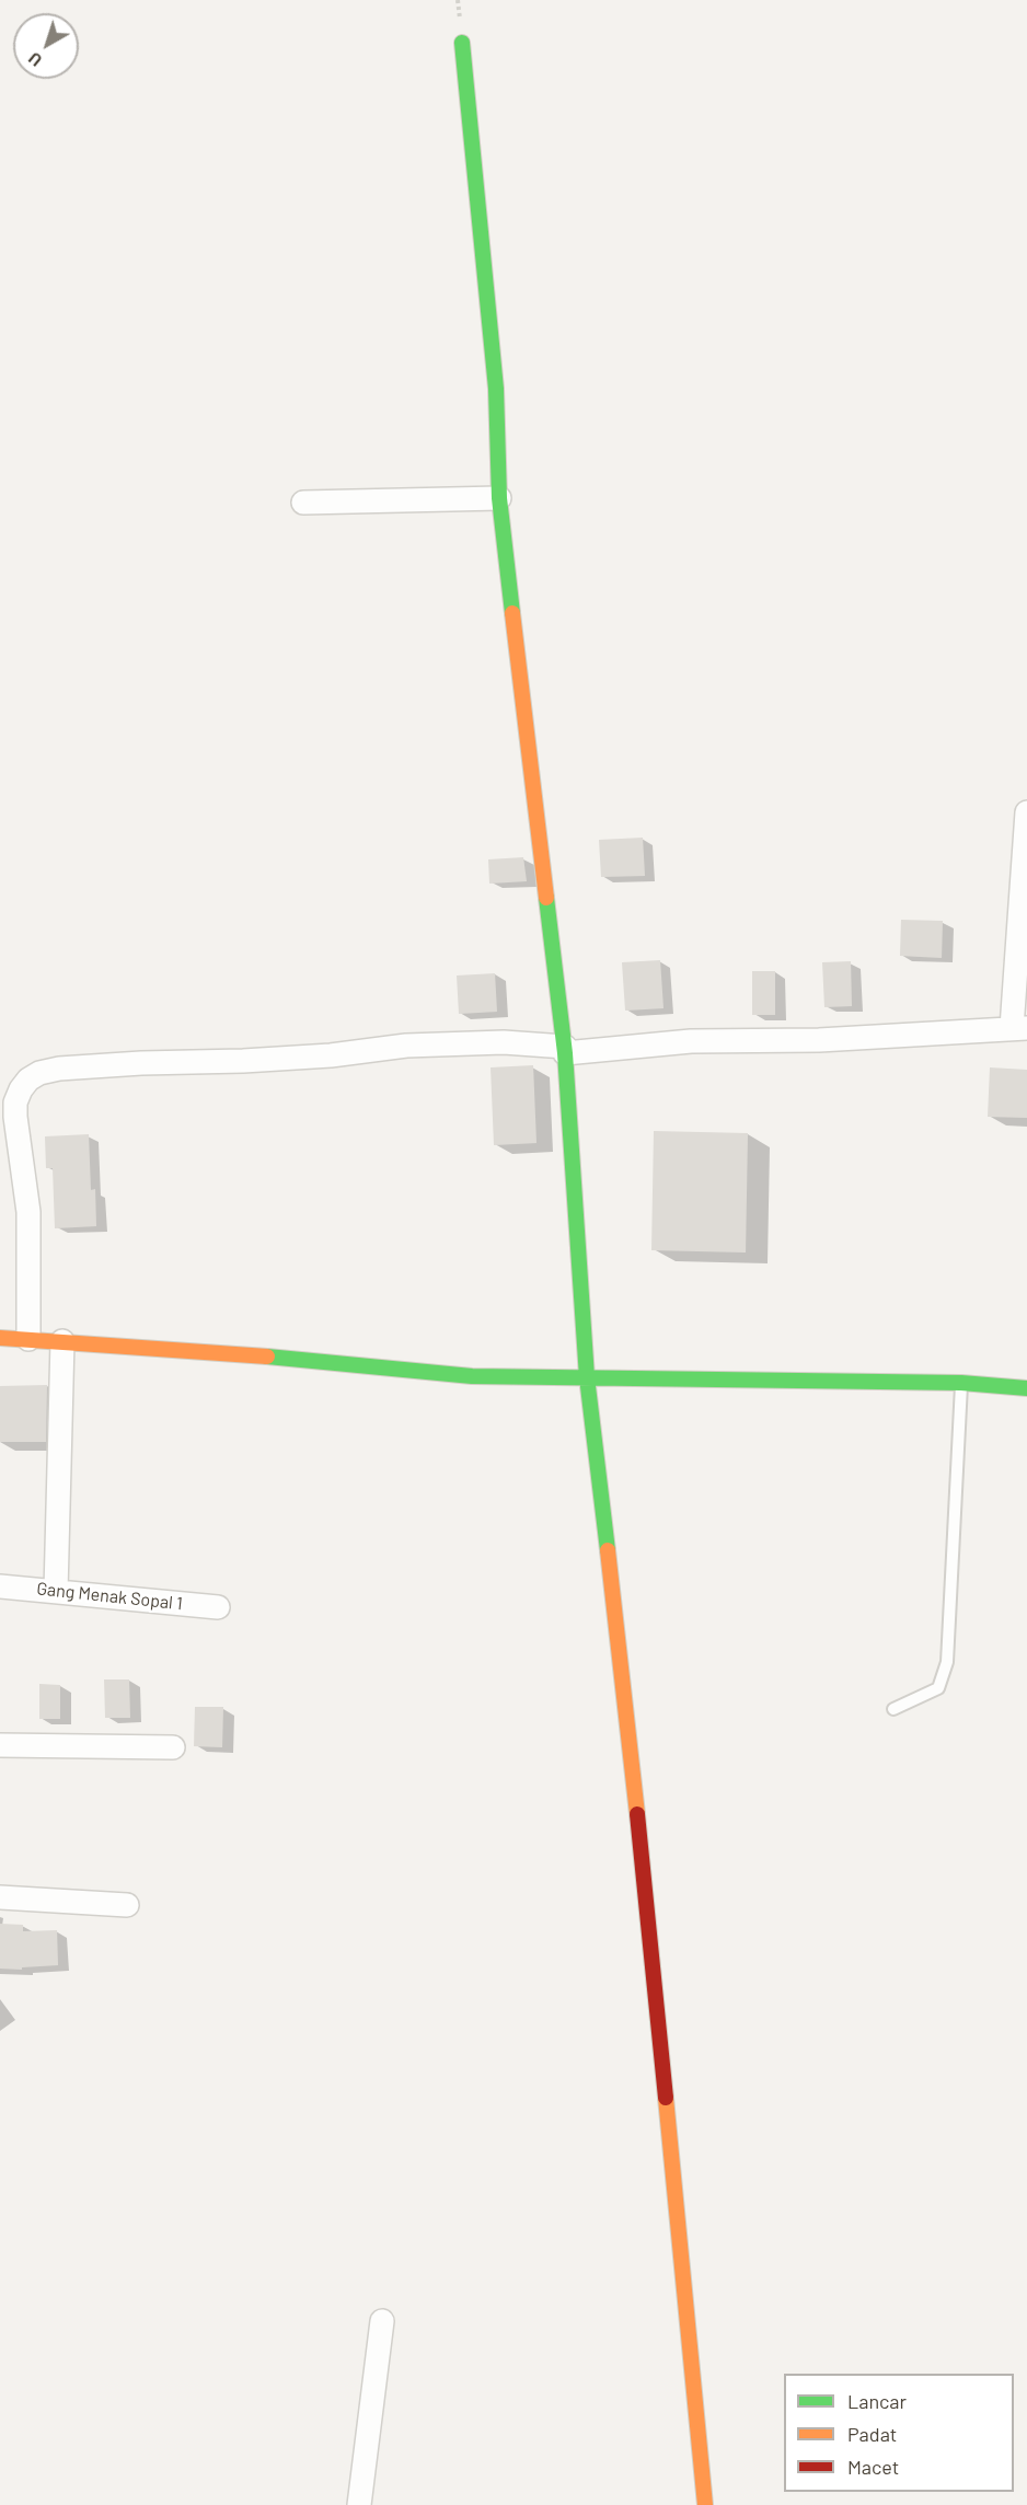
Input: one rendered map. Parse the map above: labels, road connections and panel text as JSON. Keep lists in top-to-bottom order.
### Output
{
  "streets": {
    "street": ["Gang Menak Sopal 1"]
  },
  "legend": ["Lancar", "Padat", "Macet"],
  "north": "bottom left"
}
